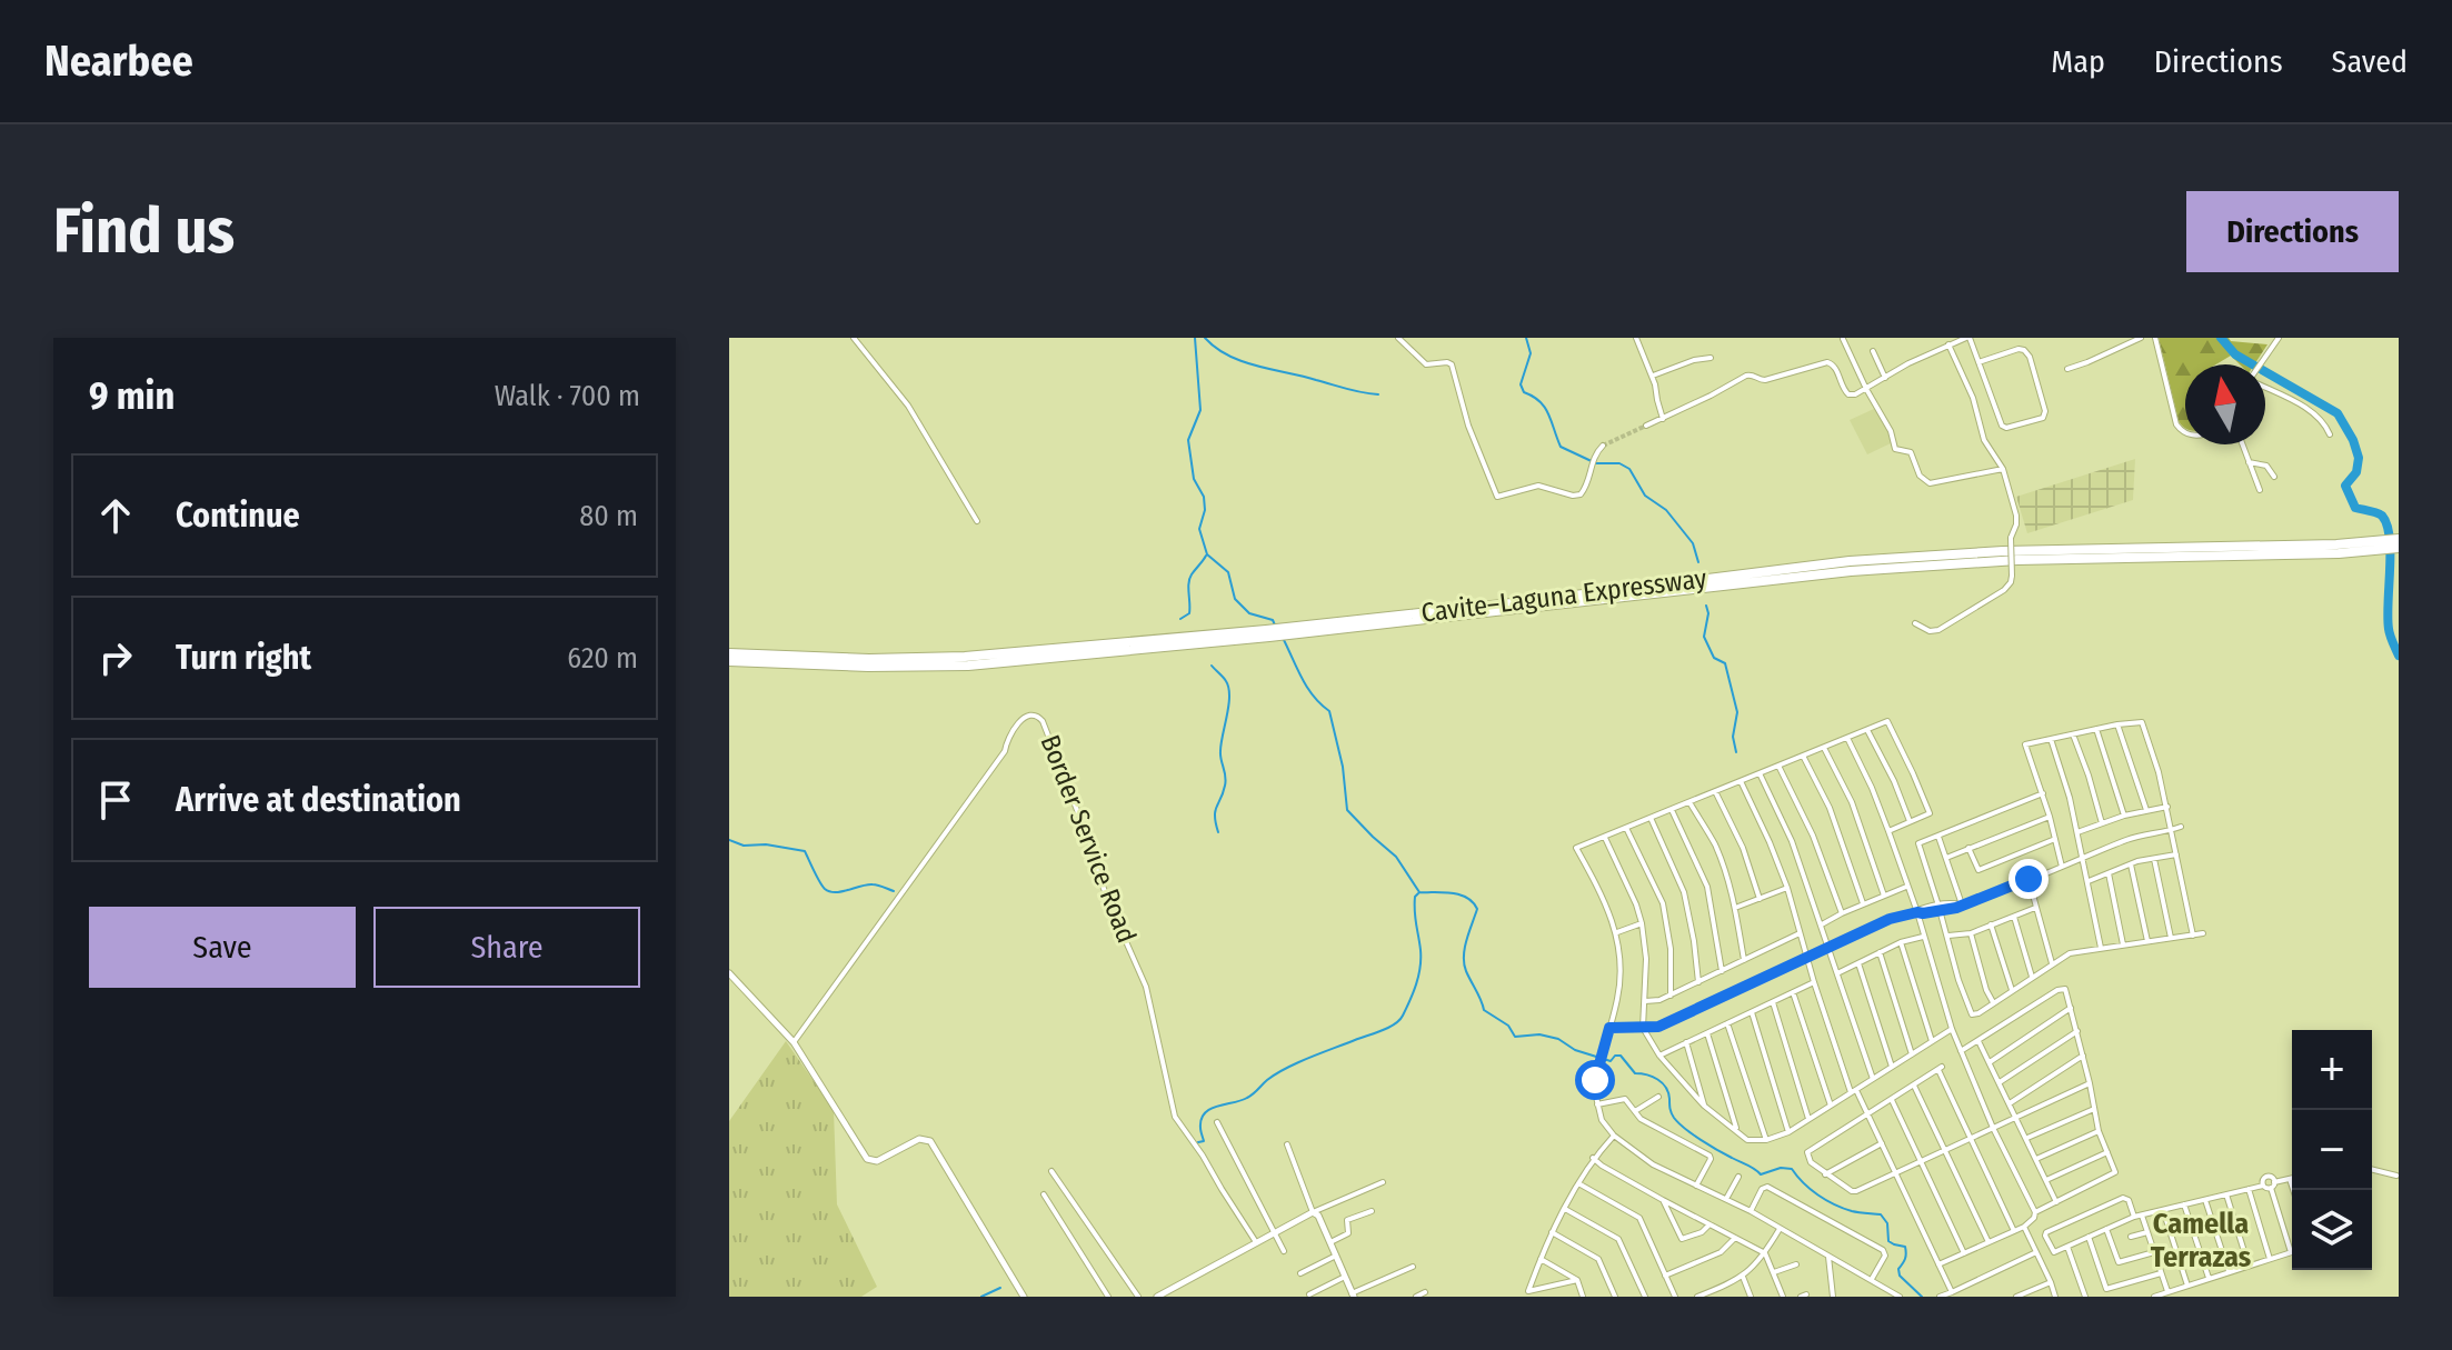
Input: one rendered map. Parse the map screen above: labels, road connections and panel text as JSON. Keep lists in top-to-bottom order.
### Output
{
  "streets": {
    "highway": ["Cavite–Laguna Expressway"],
    "street": ["Border Service Road"]
  },
  "districts": ["Camella Terrazas"],
  "north": "top",
  "page": {
    "header": "Nearbee",
    "nav": ["Map", "Directions", "Saved"],
    "buttons": [
      "Directions",
      ["Save", "Share"]
    ],
    "title": "Find us",
    "heading": ["9 min", "Walk · 700 m"],
    "list": [
      ["Continue", "80 m"],
      ["Turn right", "620 m"],
      "Arrive at destination"
    ],
    "map_buttons": ["+", "−"]
  }
}
